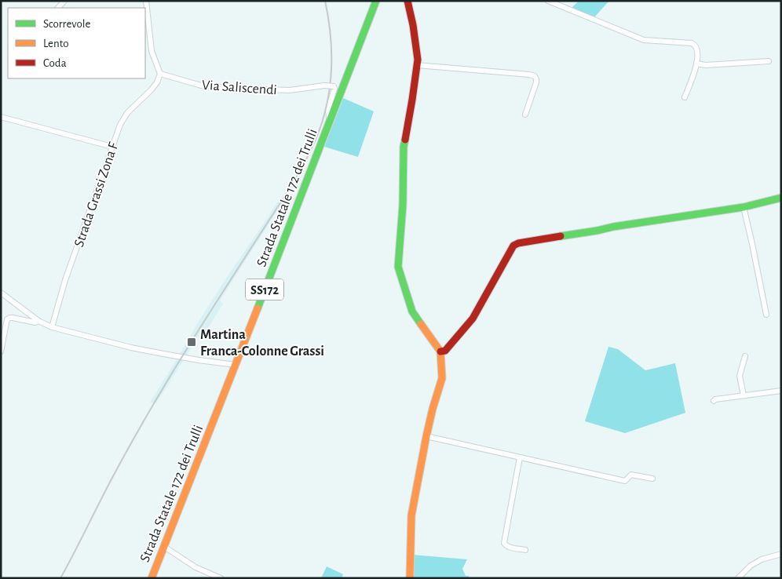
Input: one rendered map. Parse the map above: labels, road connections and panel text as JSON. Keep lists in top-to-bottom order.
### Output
{
  "streets": {
    "street": [
      "Via Saliscendi",
      "Strada Grassi Zona F",
      "Strada Statale 172 dei Trulli",
      "SS172"
    ]
  },
  "crossings": [
    ["Via Saliscendi", "Strada Grassi Zona F"],
    ["Via Saliscendi", "Strada Statale 172 dei Trulli"]
  ],
  "places": {
    "transit": ["Martina Franca-Colonne Grassi"]
  },
  "legend": ["Scorrevole", "Lento", "Coda"]
}
